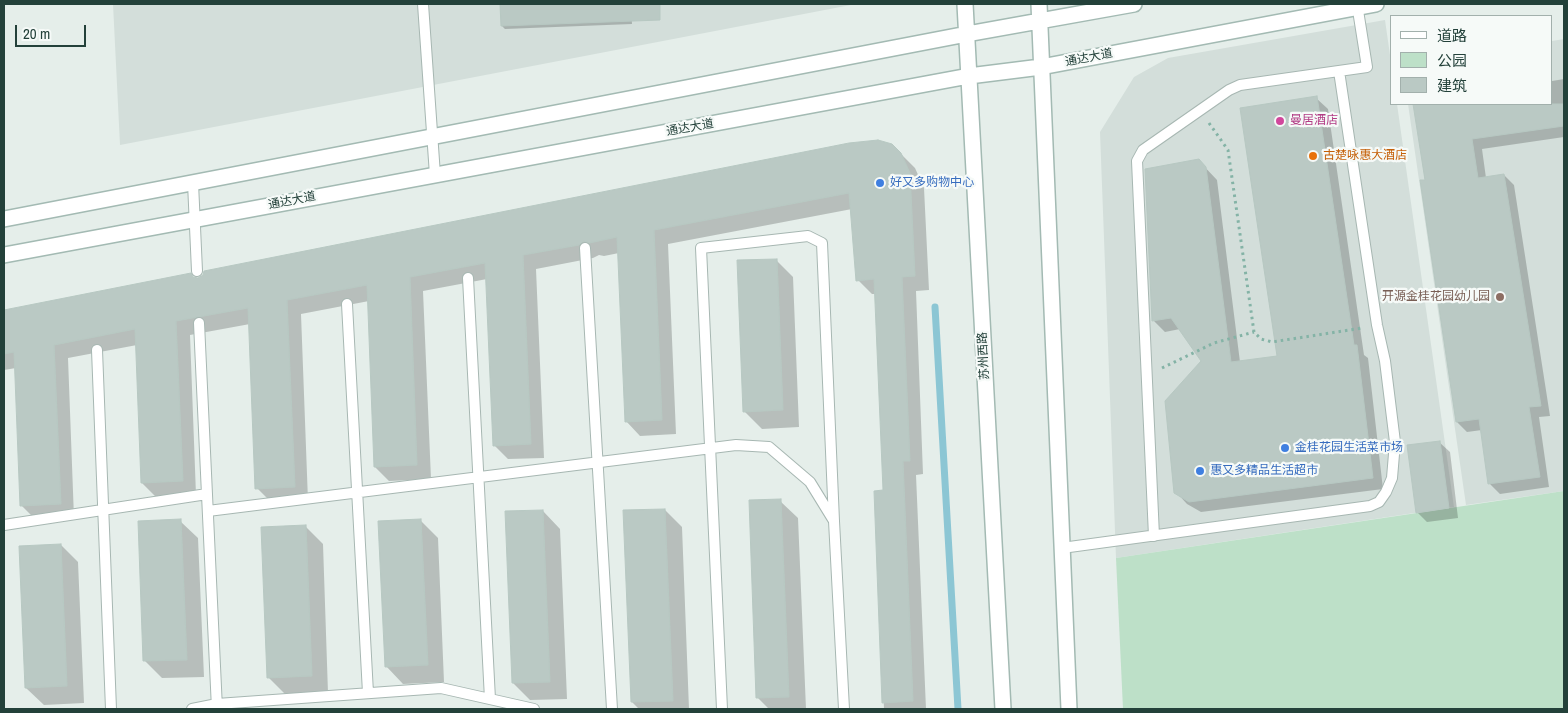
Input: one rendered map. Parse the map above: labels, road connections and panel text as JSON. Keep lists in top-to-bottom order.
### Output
{
  "streets": {
    "main road": ["通达大道", "苏州西路"]
  },
  "crossings": [
    ["通达大道", "苏州西路"]
  ],
  "places": [
    "曼居酒店",
    "古楚咏惠大酒店",
    "好又多购物中心",
    "开源金桂花园幼儿园",
    "金桂花园生活菜市场",
    "惠又多精品生活超市"
  ],
  "legend": ["道路", "公园", "建筑"],
  "scale_bar": "20 m"
}
